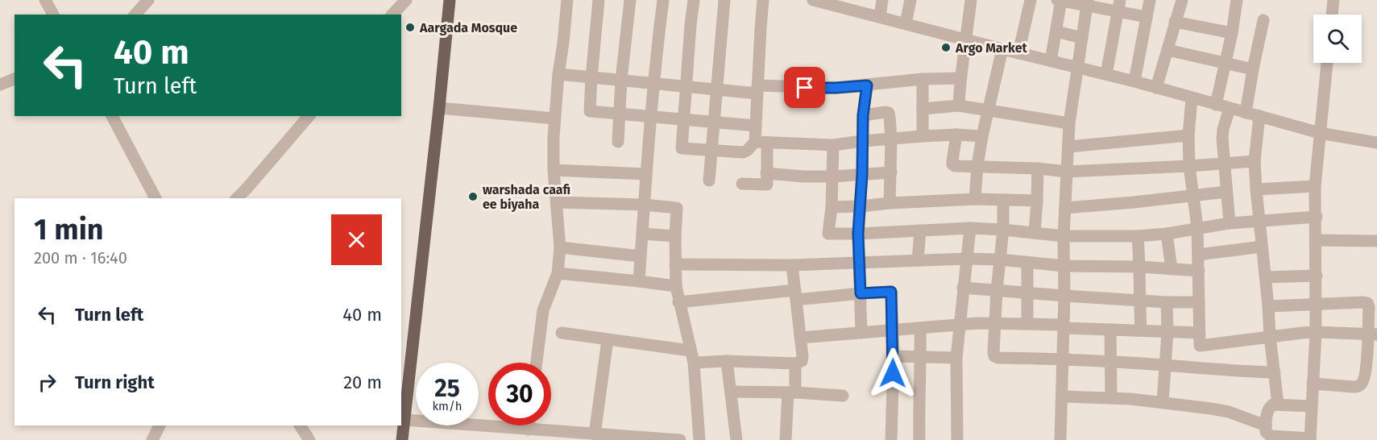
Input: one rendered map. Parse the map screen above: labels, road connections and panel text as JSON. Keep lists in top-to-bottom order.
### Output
{
  "places": ["Aargada Mosque", "Argo Market", "warshada caafi ee biyaha"],
  "page": {
    "turn": ["40 m", "Turn left"],
    "heading": ["1 min", "200 m · 16:40"],
    "list": [
      {
        "name": "Turn left",
        "value": "40 m"
      },
      {
        "name": "Turn right",
        "value": "20 m"
      }
    ],
    "speed": "25 km/h",
    "limit": "30"
  }
}
